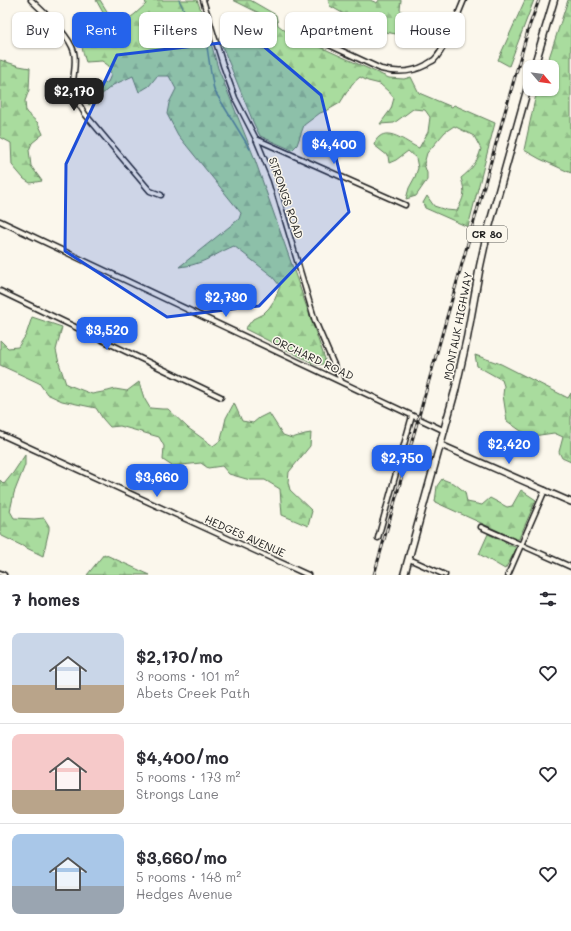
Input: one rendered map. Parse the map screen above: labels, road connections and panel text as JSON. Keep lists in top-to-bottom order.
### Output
{
  "streets": {
    "main road": ["CR 80", "MONTAUK HIGHWAY"],
    "street": ["STRONGS ROAD", "ORCHARD ROAD", "HEDGES AVENUE"]
  },
  "crossings": [
    ["STRONGS ROAD", "ORCHARD ROAD"],
    ["MONTAUK HIGHWAY", "ORCHARD ROAD"]
  ],
  "north": "bottom right",
  "page": {
    "chip": [
      "Buy",
      "Rent",
      "Filters",
      "New",
      "Apartment",
      "House"
    ],
    "price": [
      "$2,170",
      "$4,400",
      "$2,730",
      "$3,520",
      "$2,420",
      "$2,750",
      "$3,660"
    ],
    "heading": "7 homes",
    "list": [
      {
        "name": "$2,170/mo",
        "note": "3 rooms · 101 m² · Abets Creek Path"
      },
      {
        "name": "$4,400/mo",
        "note": "5 rooms · 173 m² · Strongs Lane"
      },
      {
        "name": "$3,660/mo",
        "note": "5 rooms · 148 m² · Hedges Avenue"
      }
    ]
  }
}
